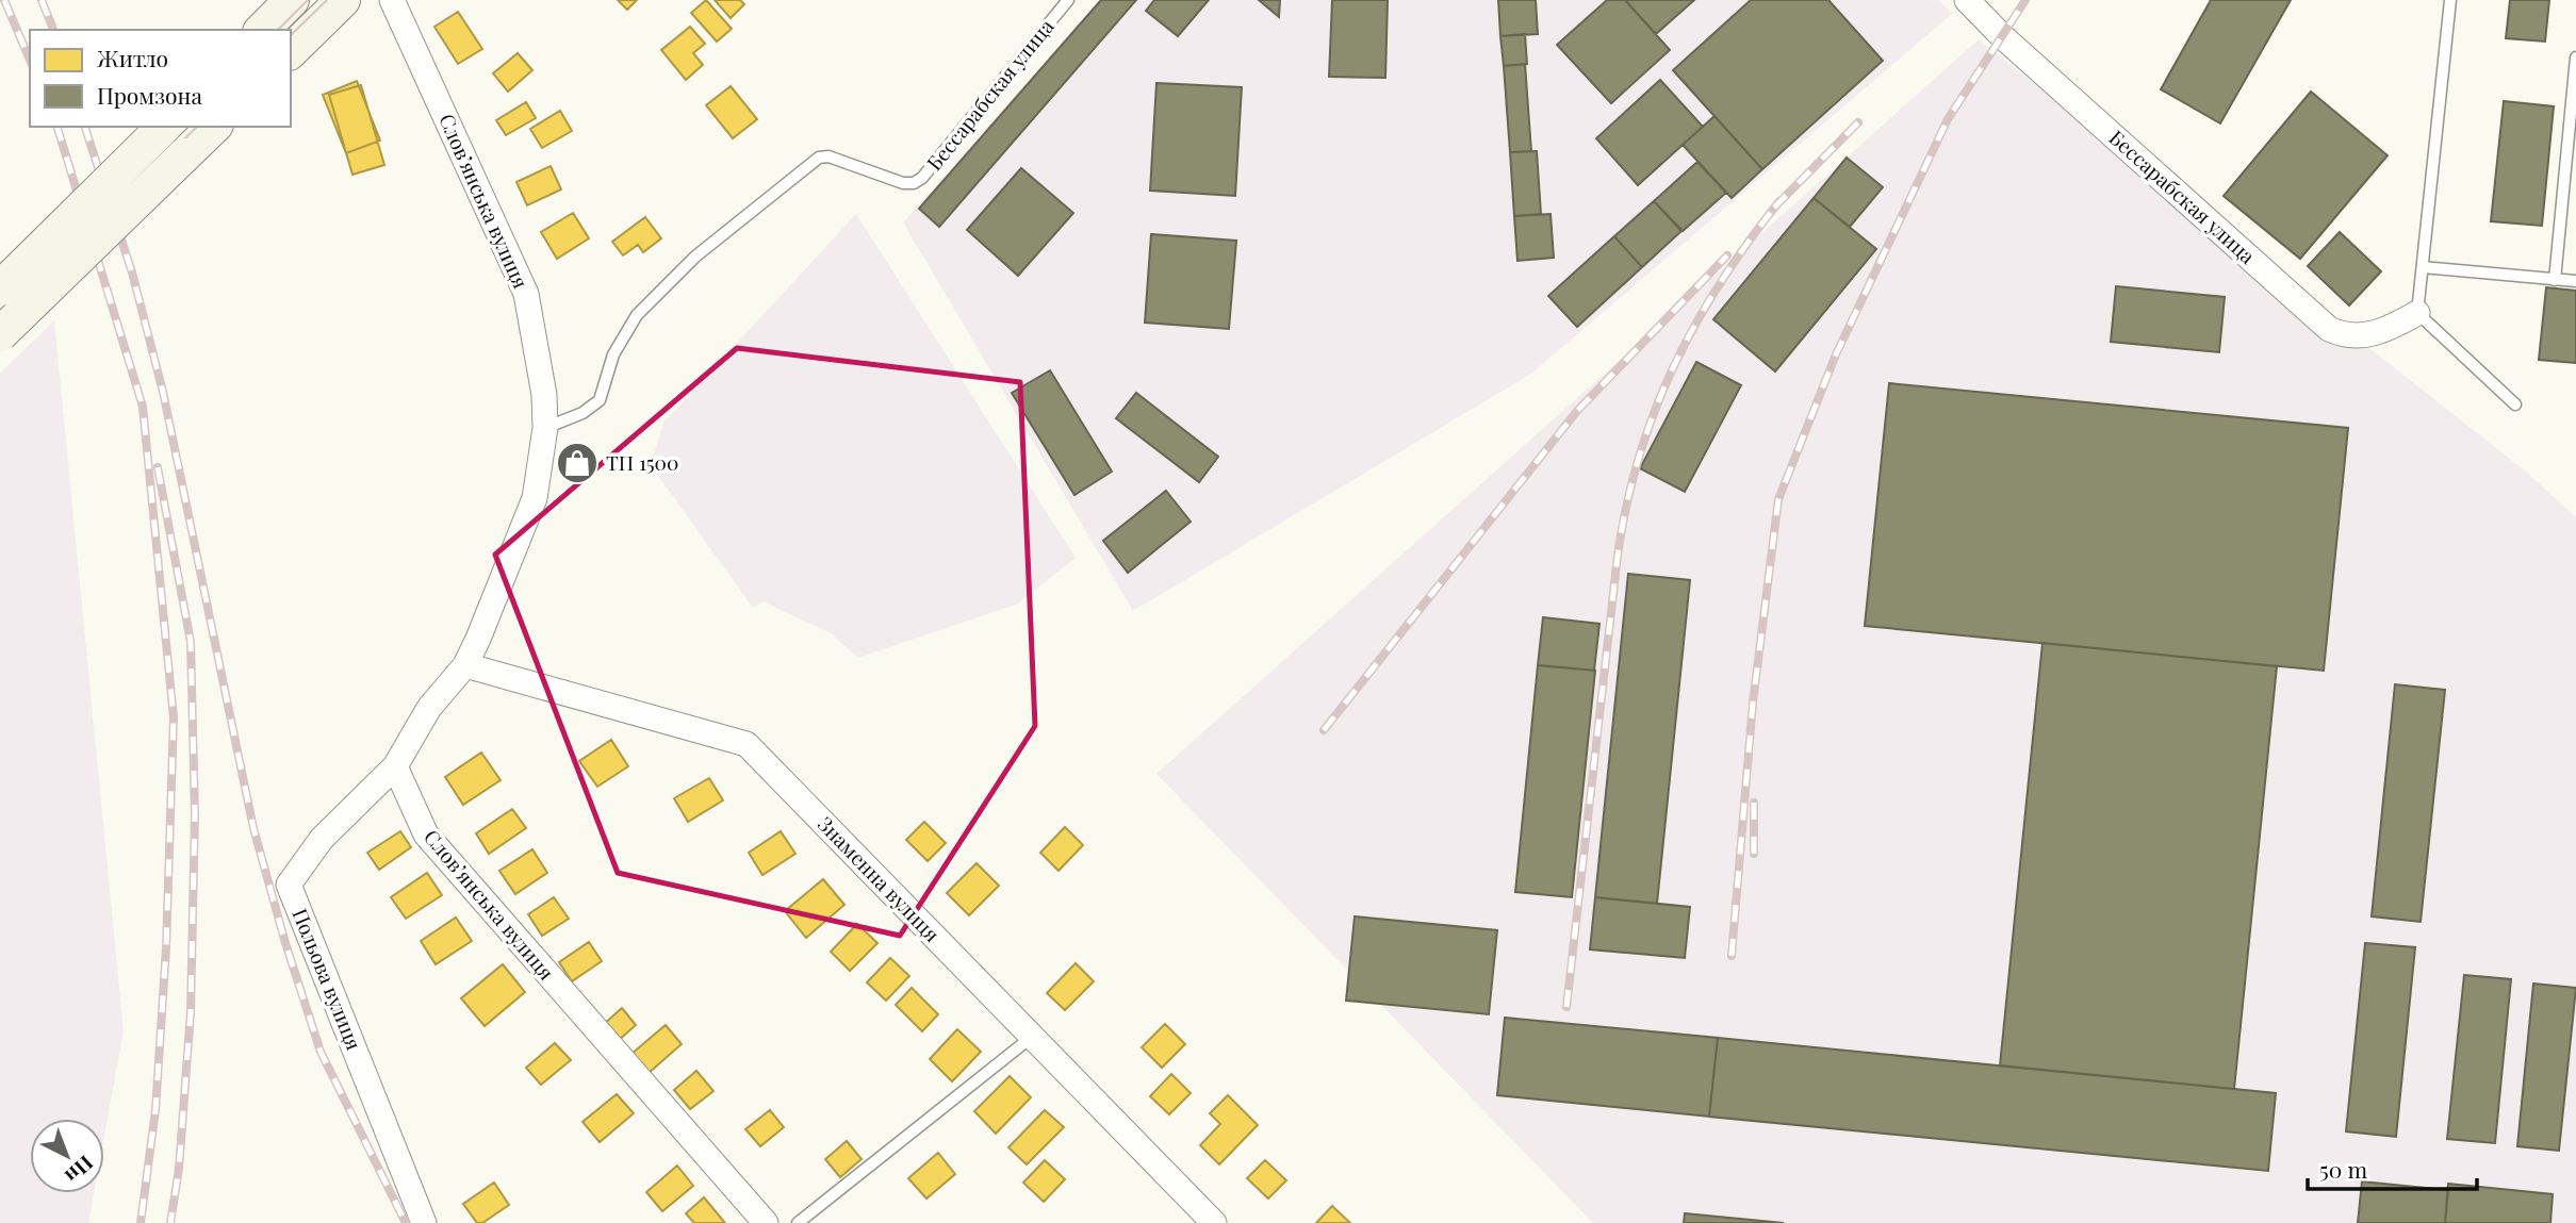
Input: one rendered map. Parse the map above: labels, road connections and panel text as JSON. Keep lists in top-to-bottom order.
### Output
{
  "streets": {
    "street": [
      "Бессарабская улица",
      "Слов’янська вулиця",
      "Знаменна вулиця",
      "Польова вулиця"
    ]
  },
  "crossings": [
    ["Бессарабская улица", "Слов’янська вулиця"],
    ["Слов’янська вулиця", "Знаменна вулиця"],
    ["Слов’янська вулиця", "Польова вулиця"]
  ],
  "places": {
    "shop": ["ТП 1500"]
  },
  "legend": ["Житло", "Промзона"],
  "scale_bar": "50 m",
  "north": "bottom right"
}
